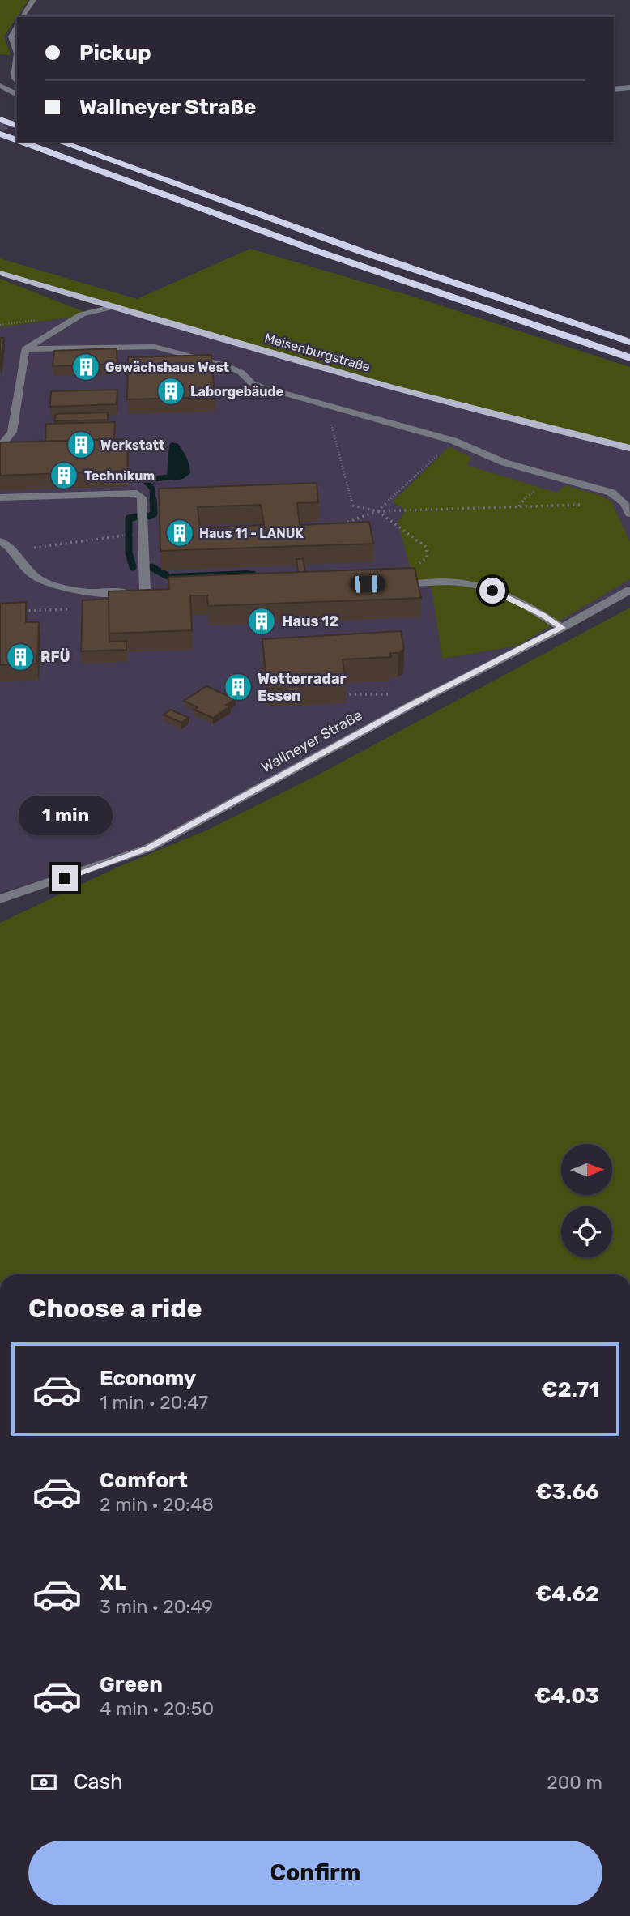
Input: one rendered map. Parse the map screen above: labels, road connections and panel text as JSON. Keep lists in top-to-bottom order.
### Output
{
  "streets": {
    "main road": ["Meisenburgstraße"],
    "street": ["Wallneyer Straße"]
  },
  "places": {
    "building": [
      "Gewächshaus West",
      "Laborgebäude",
      "Werkstatt",
      "Technikum",
      "Haus 11 - LANUK",
      "Haus 12",
      "RFÜ",
      "Wetterradar Essen"
    ]
  },
  "north": "right",
  "page": {
    "banner": ["Pickup", "Wallneyer Straße"],
    "bubble": "1 min",
    "heading": "Choose a ride",
    "list": [
      {
        "name": "Economy",
        "note": "1 min · 20:47",
        "value": "€2.71"
      },
      {
        "name": "Comfort",
        "note": "2 min · 20:48",
        "value": "€3.66"
      },
      {
        "name": "XL",
        "note": "3 min · 20:49",
        "value": "€4.62"
      },
      {
        "name": "Green",
        "note": "4 min · 20:50",
        "value": "€4.03"
      }
    ],
    "pay": ["Cash", "200 m"],
    "buttons": "Confirm"
  }
}
